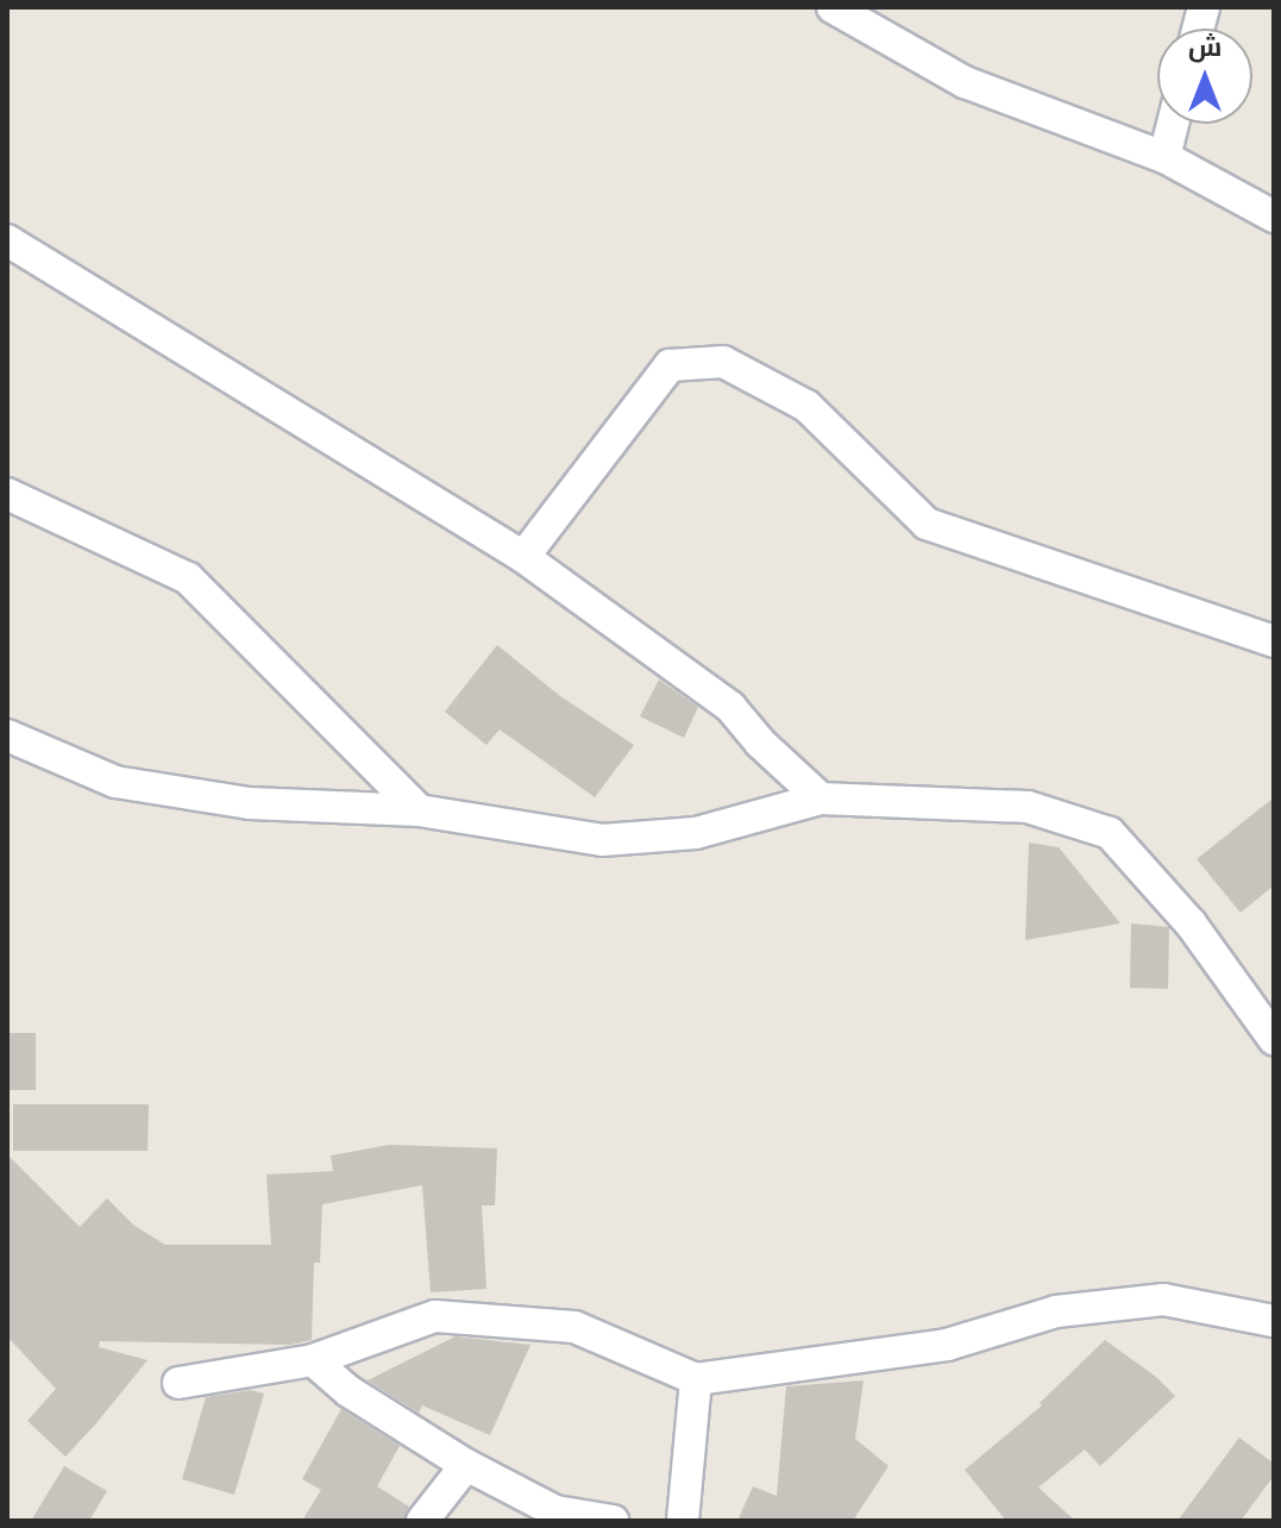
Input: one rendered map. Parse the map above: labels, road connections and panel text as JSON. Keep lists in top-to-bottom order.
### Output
{
  "north": "top"
}
